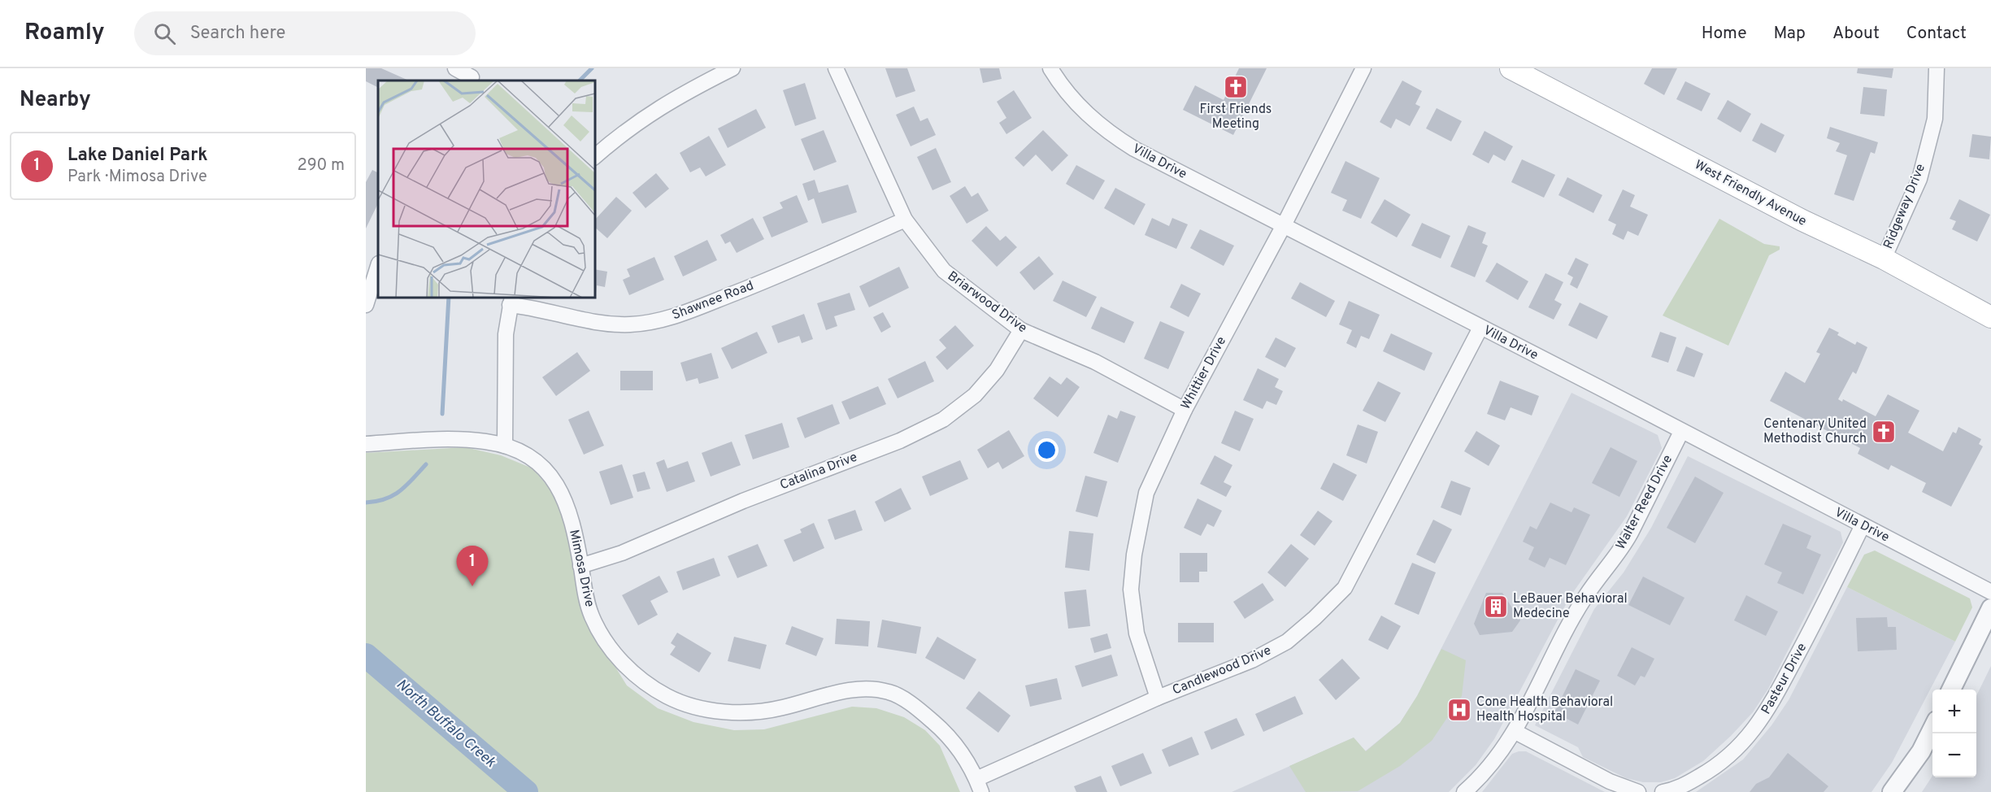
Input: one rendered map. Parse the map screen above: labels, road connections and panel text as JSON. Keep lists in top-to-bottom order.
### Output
{
  "streets": {
    "main road": ["West Friendly Avenue"],
    "street": [
      "Villa Drive",
      "Ridgeway Drive",
      "Shawnee Road",
      "Briarwood Drive",
      "Whittier Drive",
      "Catalina Drive",
      "Walter Reed Drive",
      "Mimosa Drive",
      "Candlewood Drive",
      "Pasteur Drive"
    ]
  },
  "crossings": [
    ["Villa Drive", "Whittier Drive"],
    ["Villa Drive", "Walter Reed Drive"],
    ["Villa Drive", "Candlewood Drive"],
    ["Villa Drive", "Pasteur Drive"],
    ["West Friendly Avenue", "Ridgeway Drive"],
    ["Shawnee Road", "Briarwood Drive"],
    ["Briarwood Drive", "Whittier Drive"],
    ["Briarwood Drive", "Catalina Drive"],
    ["Whittier Drive", "Candlewood Drive"],
    ["Catalina Drive", "Mimosa Drive"],
    ["Mimosa Drive", "Candlewood Drive"]
  ],
  "water": ["North Buffalo Creek"],
  "places": {
    "church": ["First Friends Meeting", "Centenary United Methodist Church"],
    "building": ["LeBauer Behavioral Medecine"],
    "hospital": ["Cone Health Behavioral Health Hospital"]
  },
  "page": {
    "header": "Roamly",
    "search": "Search here",
    "nav": [
      "Home",
      "Map",
      "About",
      "Contact"
    ],
    "heading": "Nearby",
    "list": [
      {
        "mark": "1",
        "name": "Lake Daniel Park",
        "note": "Park · Mimosa Drive",
        "value": "290 m"
      }
    ],
    "pins": "1",
    "map_buttons": ["+", "−"]
  }
}
